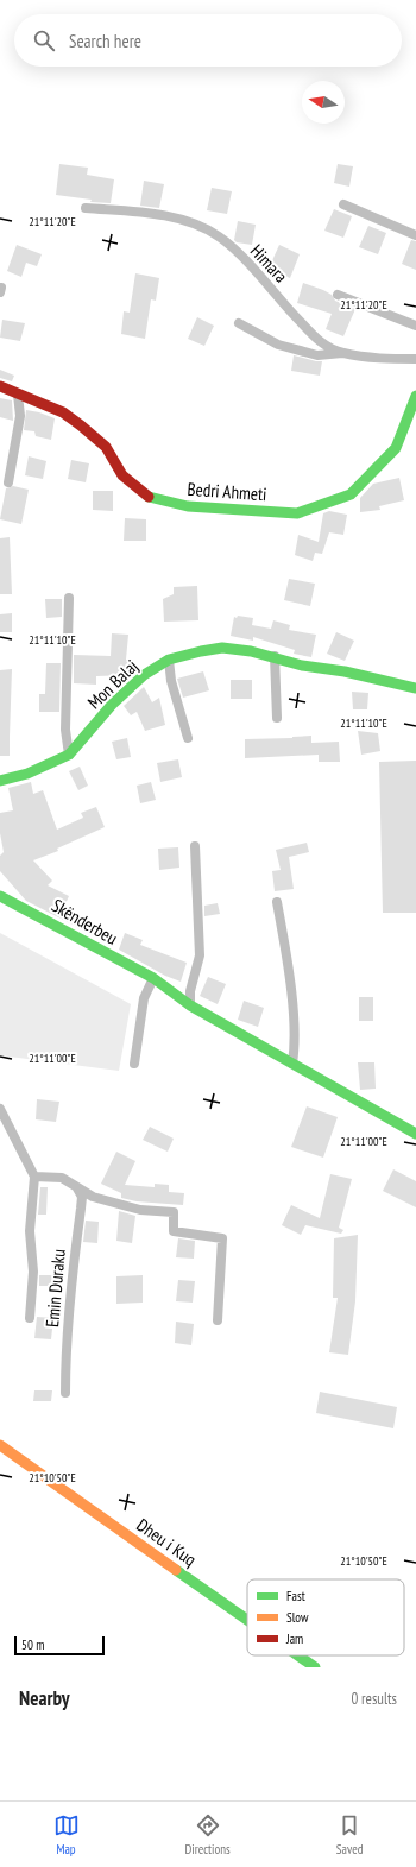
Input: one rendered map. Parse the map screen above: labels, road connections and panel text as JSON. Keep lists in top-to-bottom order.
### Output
{
  "streets": {
    "street": [
      "Himara",
      "Bedri Ahmeti",
      "Mon Balaj",
      "Skënderbeu",
      "Emin Duraku",
      "Dheu i Kuq"
    ]
  },
  "legend": ["Fast", "Slow", "Jam"],
  "scale_bar": "50 m",
  "north": "left",
  "page": {
    "search": "Search here",
    "scale": "50 m",
    "heading": ["Nearby", "0 results"],
    "nav": ["Map", "Directions", "Saved"]
  },
  "coordinates": [
    "21°11'20\"E",
    "21°11'10\"E",
    "21°11'00\"E",
    "21°10'50\"E"
  ]
}
